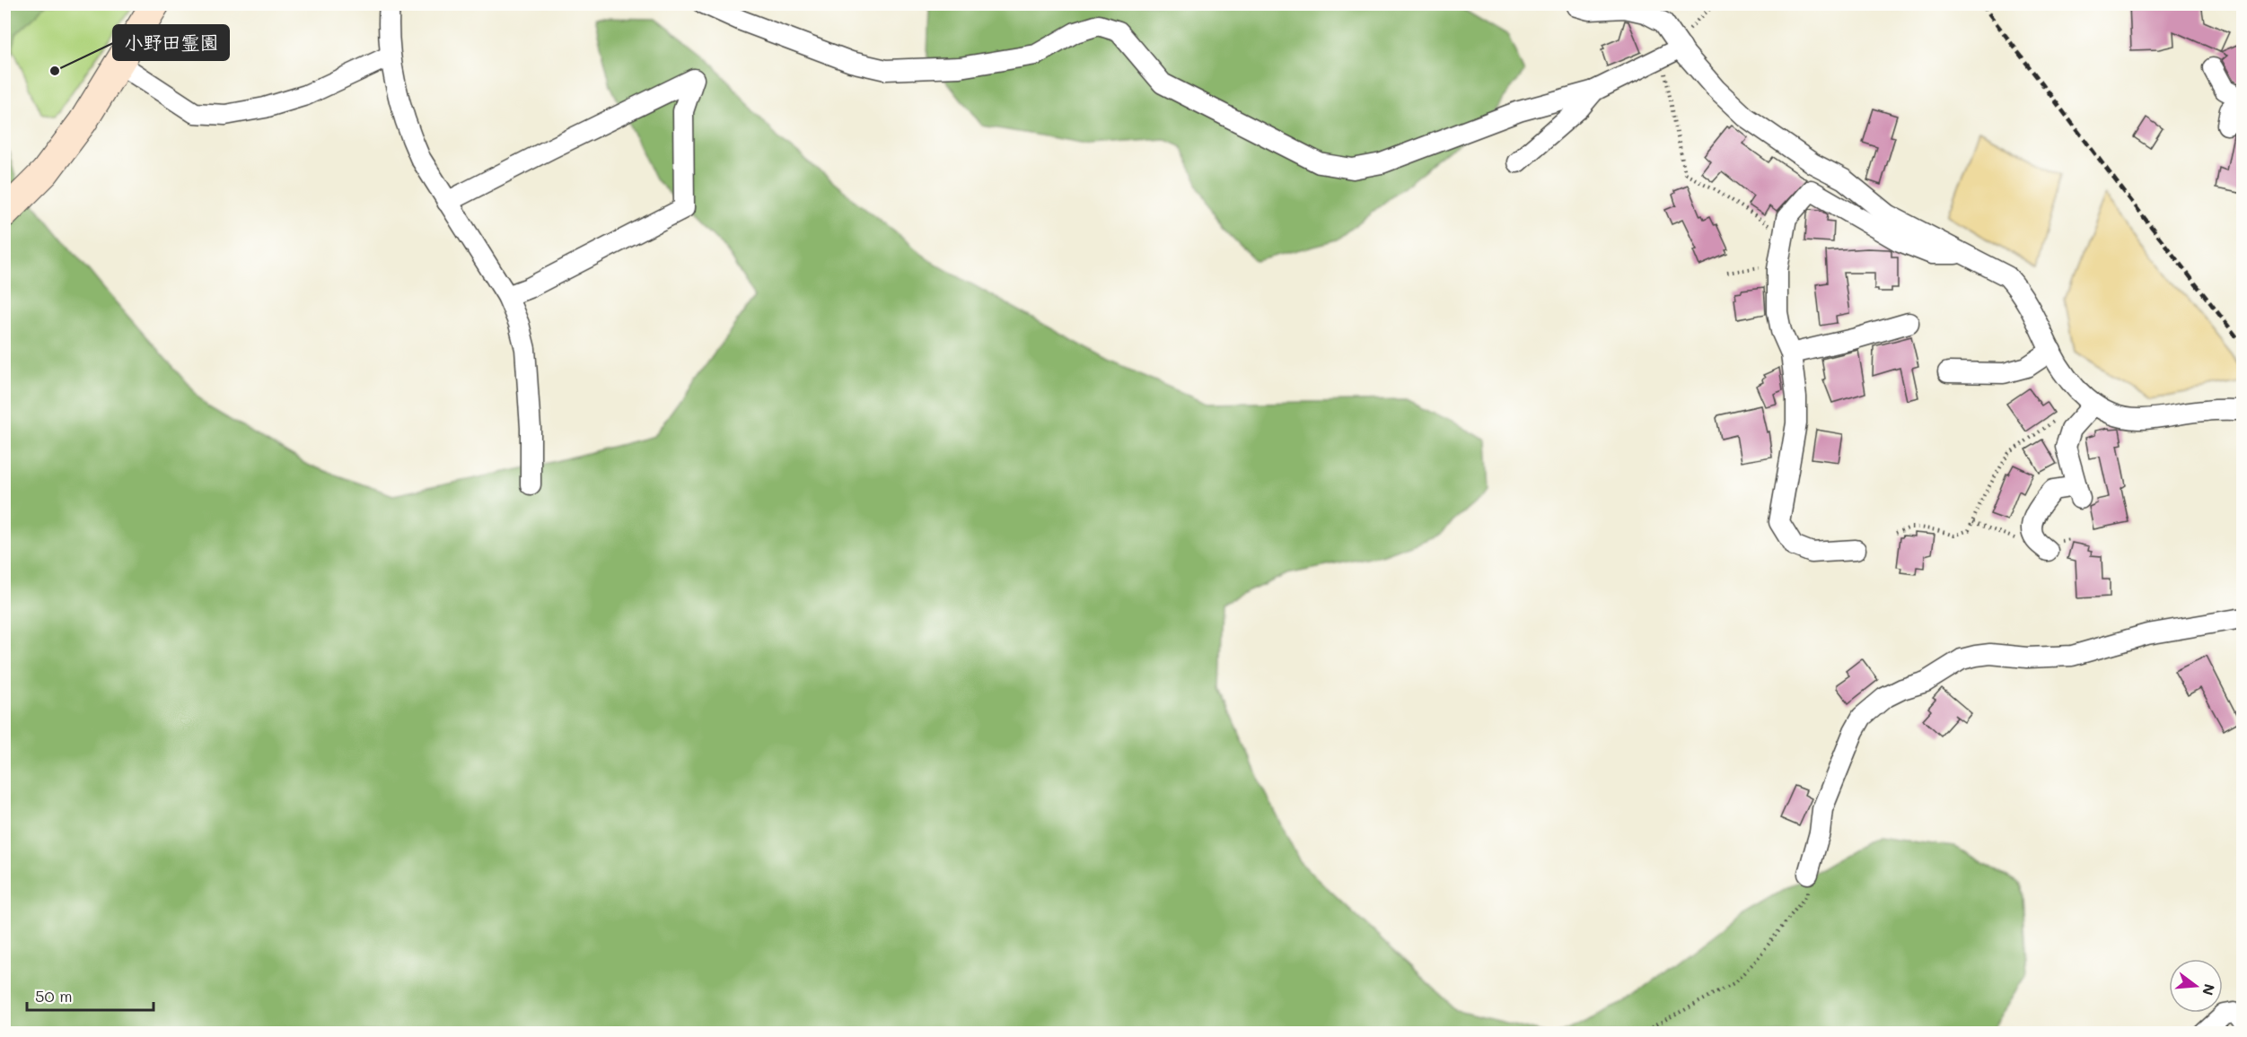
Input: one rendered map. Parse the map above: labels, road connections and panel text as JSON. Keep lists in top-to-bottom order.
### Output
{
  "places": ["小野田霊園"],
  "scale_bar": "50 m",
  "north": "right"
}
